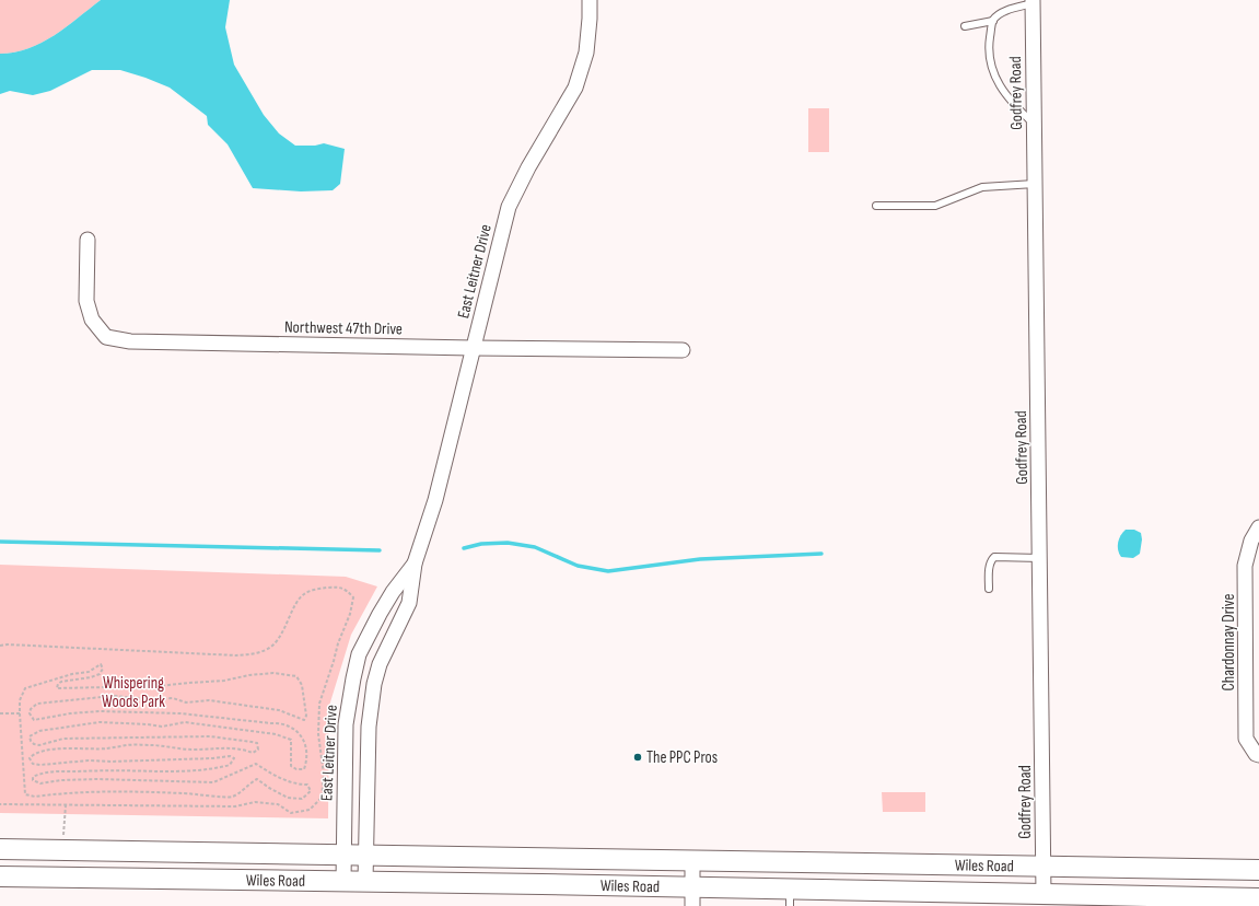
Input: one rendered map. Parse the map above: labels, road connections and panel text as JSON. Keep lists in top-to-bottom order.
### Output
{
  "streets": {
    "main road": ["Wiles Road"],
    "street": [
      "Godfrey Road",
      "East Leitner Drive",
      "Northwest 47th Drive",
      "Chardonnay Drive"
    ]
  },
  "crossings": [
    ["Godfrey Road", "Wiles Road"],
    ["East Leitner Drive", "Northwest 47th Drive"],
    ["East Leitner Drive", "Wiles Road"]
  ],
  "parks": ["Whispering Woods Park"],
  "places": ["The PPC Pros"]
}
